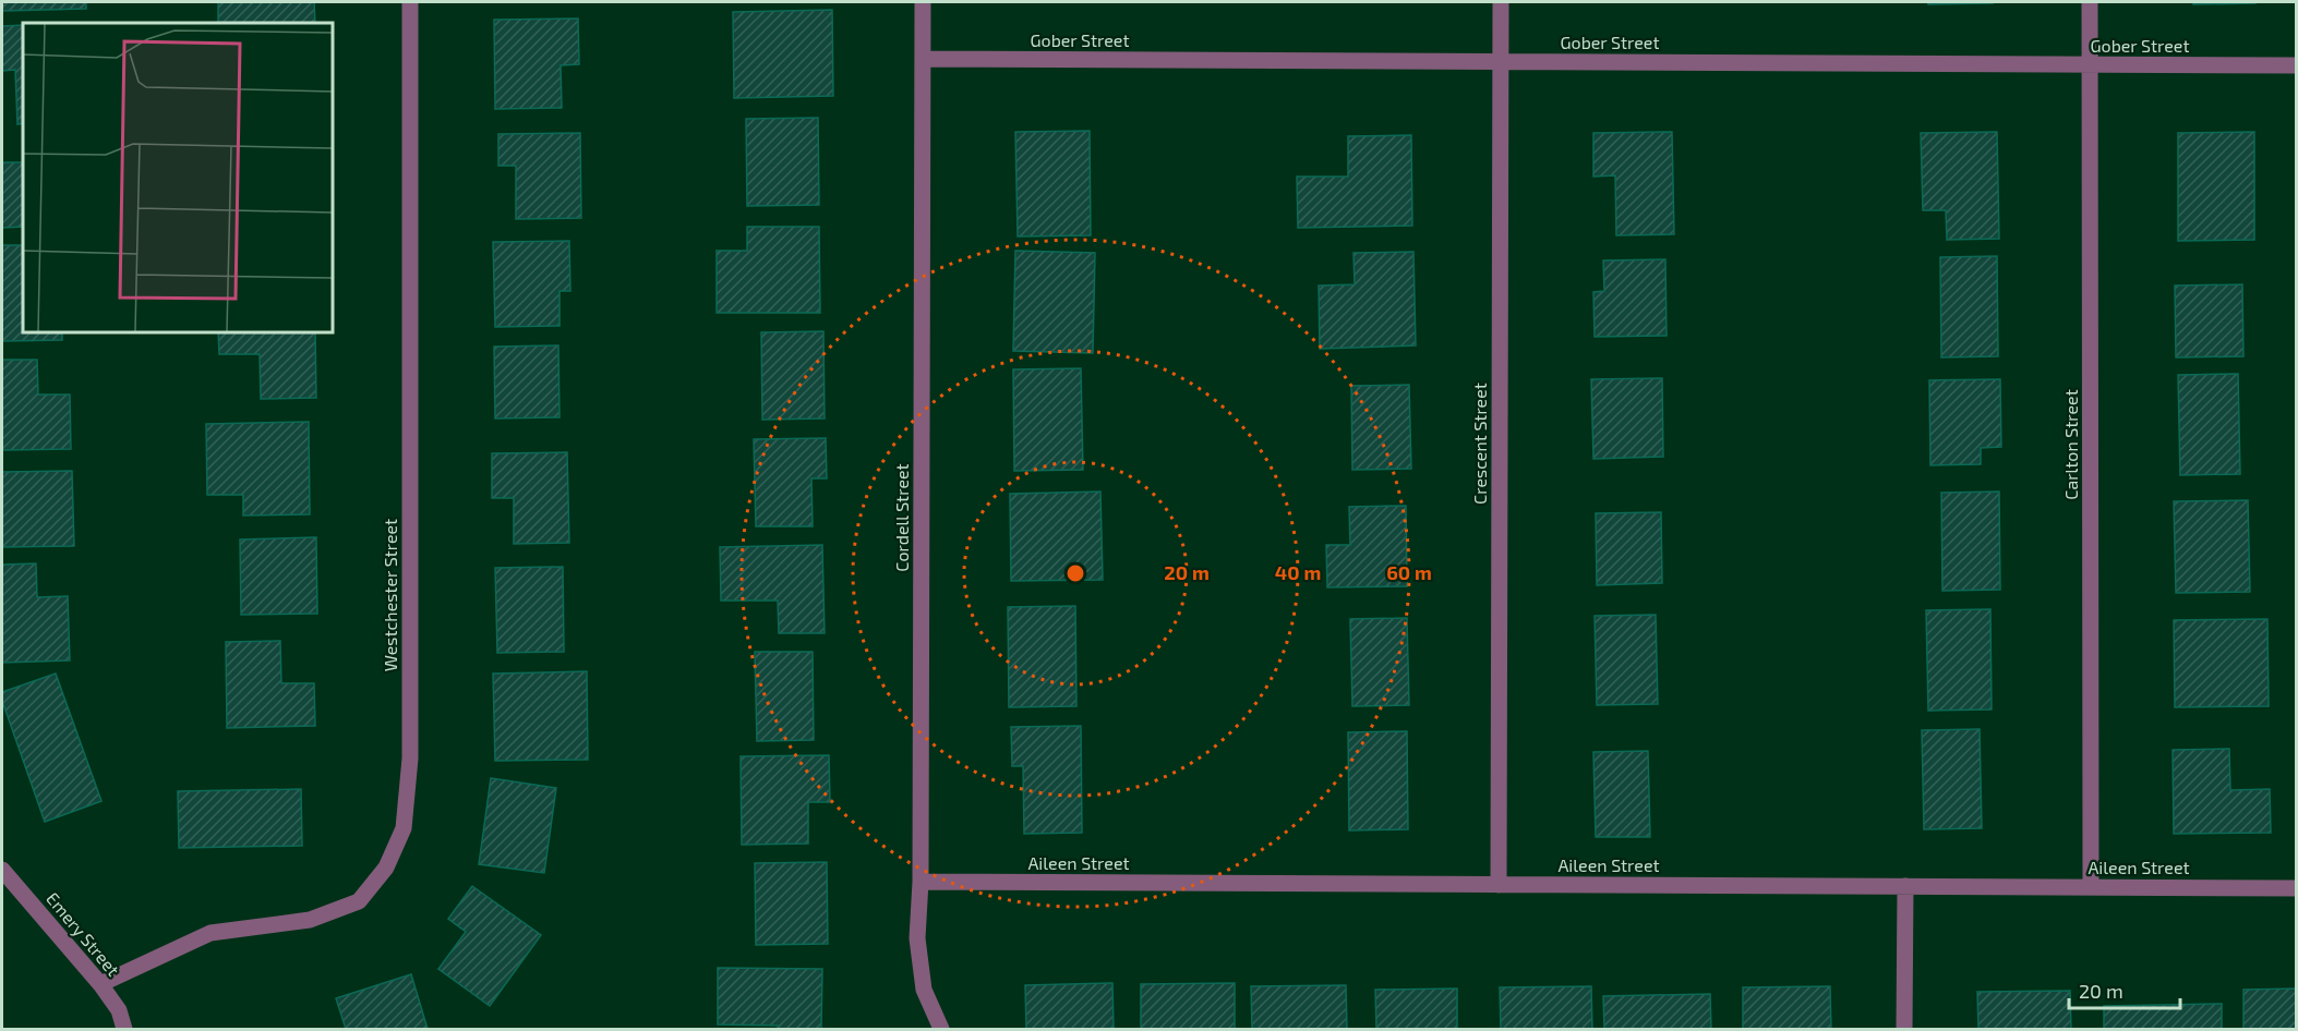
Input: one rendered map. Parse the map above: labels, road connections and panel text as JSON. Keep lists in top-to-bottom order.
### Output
{
  "streets": {
    "street": [
      "Gober Street",
      "Crescent Street",
      "Carlton Street",
      "Cordell Street",
      "Westchester Street",
      "Aileen Street",
      "Emery Street"
    ]
  },
  "crossings": [
    ["Gober Street", "Crescent Street"],
    ["Gober Street", "Carlton Street"],
    ["Gober Street", "Cordell Street"],
    ["Crescent Street", "Aileen Street"],
    ["Carlton Street", "Aileen Street"],
    ["Cordell Street", "Aileen Street"],
    ["Westchester Street", "Emery Street"]
  ],
  "scale_bar": "20 m",
  "rings": ["20 m", "40 m", "60 m"]
}
